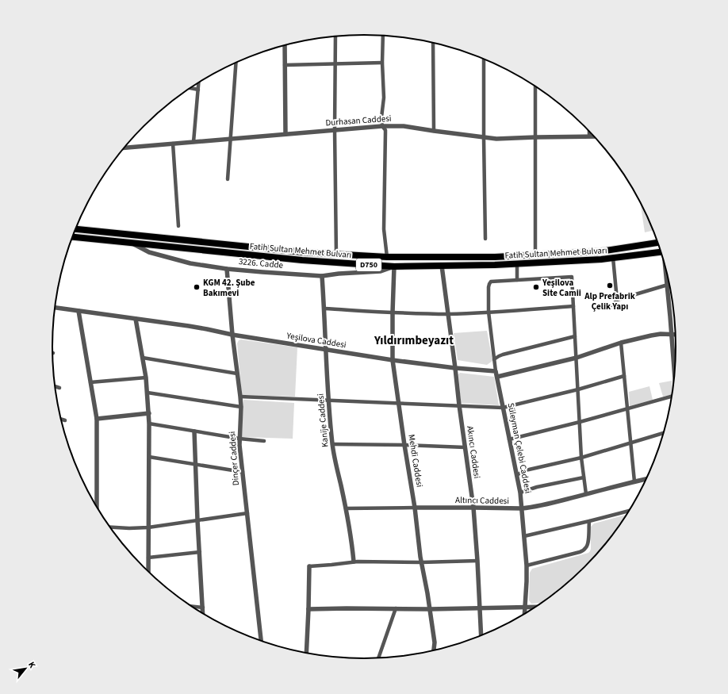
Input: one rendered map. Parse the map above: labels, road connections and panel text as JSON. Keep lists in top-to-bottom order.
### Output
{
  "streets": {
    "highway": ["Fatih Sultan Mehmet Bulvarı", "D750"],
    "street": [
      "Durhasan Caddesi",
      "3226. Cadde",
      "Yeşilova Caddesi",
      "Kanije Caddesi",
      "Süleyman Çelebi Caddesi",
      "Akıncı Caddesi",
      "Dinçer Caddesi",
      "Mehdi Caddesi",
      "Altıncı Caddesi"
    ]
  },
  "crossings": [
    ["Fatih Sultan Mehmet Bulvarı", "3226. Cadde"],
    ["Fatih Sultan Mehmet Bulvarı", "Akıncı Caddesi"],
    ["Fatih Sultan Mehmet Bulvarı", "Mehdi Caddesi"],
    ["3226. Cadde", "Kanije Caddesi"],
    ["3226. Cadde", "Dinçer Caddesi"],
    ["3226. Cadde", "Mehdi Caddesi"],
    ["Yeşilova Caddesi", "Kanije Caddesi"],
    ["Yeşilova Caddesi", "Süleyman Çelebi Caddesi"],
    ["Yeşilova Caddesi", "Akıncı Caddesi"],
    ["Yeşilova Caddesi", "Dinçer Caddesi"],
    ["Yeşilova Caddesi", "Mehdi Caddesi"],
    ["Kanije Caddesi", "Altıncı Caddesi"],
    ["Süleyman Çelebi Caddesi", "Altıncı Caddesi"],
    ["Akıncı Caddesi", "Altıncı Caddesi"],
    ["Mehdi Caddesi", "Altıncı Caddesi"]
  ],
  "districts": ["Yıldırımbeyazıt"],
  "places": ["Alp Prefabrik Çelik Yapı", "KGM 42. Şube Bakımevi", "Yeşilova Site Camii"],
  "north": "top right"
}
